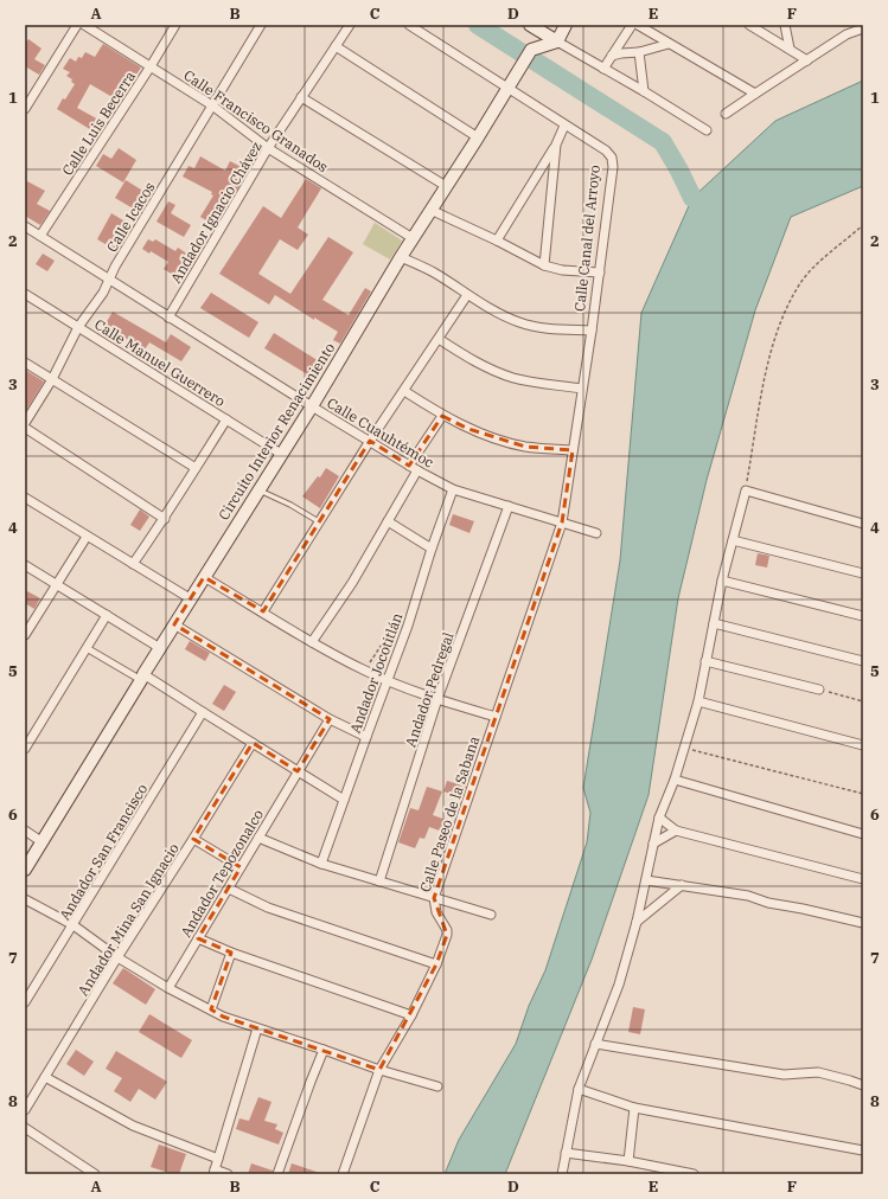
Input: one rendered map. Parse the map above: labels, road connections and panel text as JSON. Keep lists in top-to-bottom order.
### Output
{
  "streets": {
    "main road": ["Circuito Interior Renacimiento"],
    "street": [
      "Calle Francisco Granados",
      "Calle Luis Becerra",
      "Andador Ignacio Chávez",
      "Calle Icacos",
      "Calle Canal del Arroyo",
      "Calle Manuel Guerrero",
      "Calle Cuauhtémoc",
      "Andador Jocotitlán",
      "Andador Pedregal",
      "Calle Paseo de la Sabana",
      "Andador San Francisco",
      "Andador Tepozonalco",
      "Andador Mina San Ignacio"
    ]
  },
  "crossings": [
    ["Calle Francisco Granados", "Calle Luis Becerra"],
    ["Calle Francisco Granados", "Andador Ignacio Chávez"],
    ["Calle Francisco Granados", "Calle Icacos"],
    ["Calle Francisco Granados", "Circuito Interior Renacimiento"],
    ["Calle Luis Becerra", "Calle Cuauhtémoc"],
    ["Andador Ignacio Chávez", "Calle Cuauhtémoc"],
    ["Calle Icacos", "Calle Manuel Guerrero"],
    ["Calle Icacos", "Calle Cuauhtémoc"],
    ["Calle Canal del Arroyo", "Circuito Interior Renacimiento"],
    ["Calle Canal del Arroyo", "Calle Paseo de la Sabana"],
    ["Calle Manuel Guerrero", "Circuito Interior Renacimiento"],
    ["Circuito Interior Renacimiento", "Calle Cuauhtémoc"],
    ["Calle Cuauhtémoc", "Andador Jocotitlán"],
    ["Calle Cuauhtémoc", "Andador Pedregal"],
    ["Calle Cuauhtémoc", "Calle Paseo de la Sabana"]
  ],
  "grid": {
    "columns": [
      "A",
      "B",
      "C",
      "D",
      "E",
      "F"
    ],
    "rows": [
      "1",
      "2",
      "3",
      "4",
      "5",
      "6",
      "7",
      "8"
    ]
  }
}
